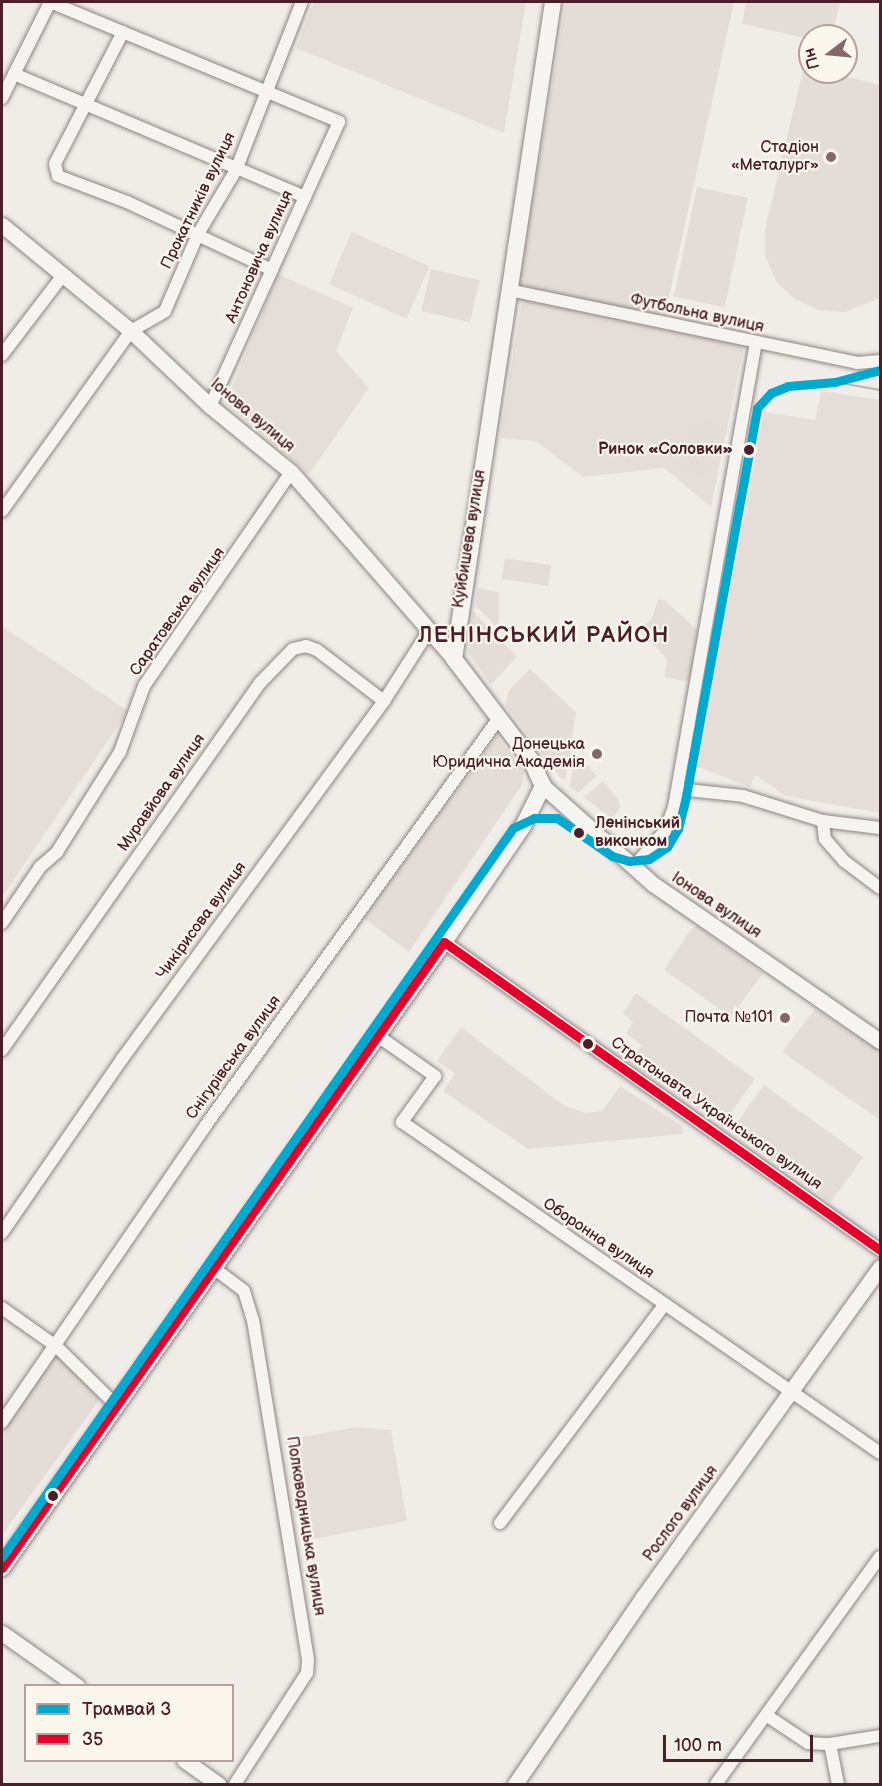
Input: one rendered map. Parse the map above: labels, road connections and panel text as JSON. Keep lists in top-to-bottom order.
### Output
{
  "streets": {
    "main road": ["Куйбишева вулиця"],
    "street": [
      "Прокатників вулиця",
      "Антоновича вулиця",
      "Футбольна вулиця",
      "Іонова вулиця",
      "Саратовська вулиця",
      "Муравйова вулиця",
      "Чикірисова вулиця",
      "Снігурівська вулиця",
      "Стратонавта Українського вулиця",
      "Оборонна вулиця",
      "Рослого вулиця",
      "Полководницька вулиця"
    ]
  },
  "crossings": [
    ["Прокатників вулиця", "Антоновича вулиця"],
    ["Прокатників вулиця", "Іонова вулиця"],
    ["Антоновича вулиця", "Іонова вулиця"],
    ["Футбольна вулиця", "Куйбишева вулиця"],
    ["Іонова вулиця", "Куйбишева вулиця"],
    ["Іонова вулиця", "Саратовська вулиця"],
    ["Іонова вулиця", "Чикірисова вулиця"],
    ["Муравйова вулиця", "Чикірисова вулиця"],
    ["Оборонна вулиця", "Рослого вулиця"]
  ],
  "districts": ["ЛЕНІНСЬКИЙ РАЙОН"],
  "places": [
    "Стадіон «Металург»",
    "Ринок «Соловки»",
    "Донецька Юридична Академія",
    "Ленінський виконком",
    "Почта №101"
  ],
  "lines": ["tram line 3", "transit line 35"],
  "legend": ["Трамвай 3", "35"],
  "scale_bar": "100 m",
  "north": "left"
}
